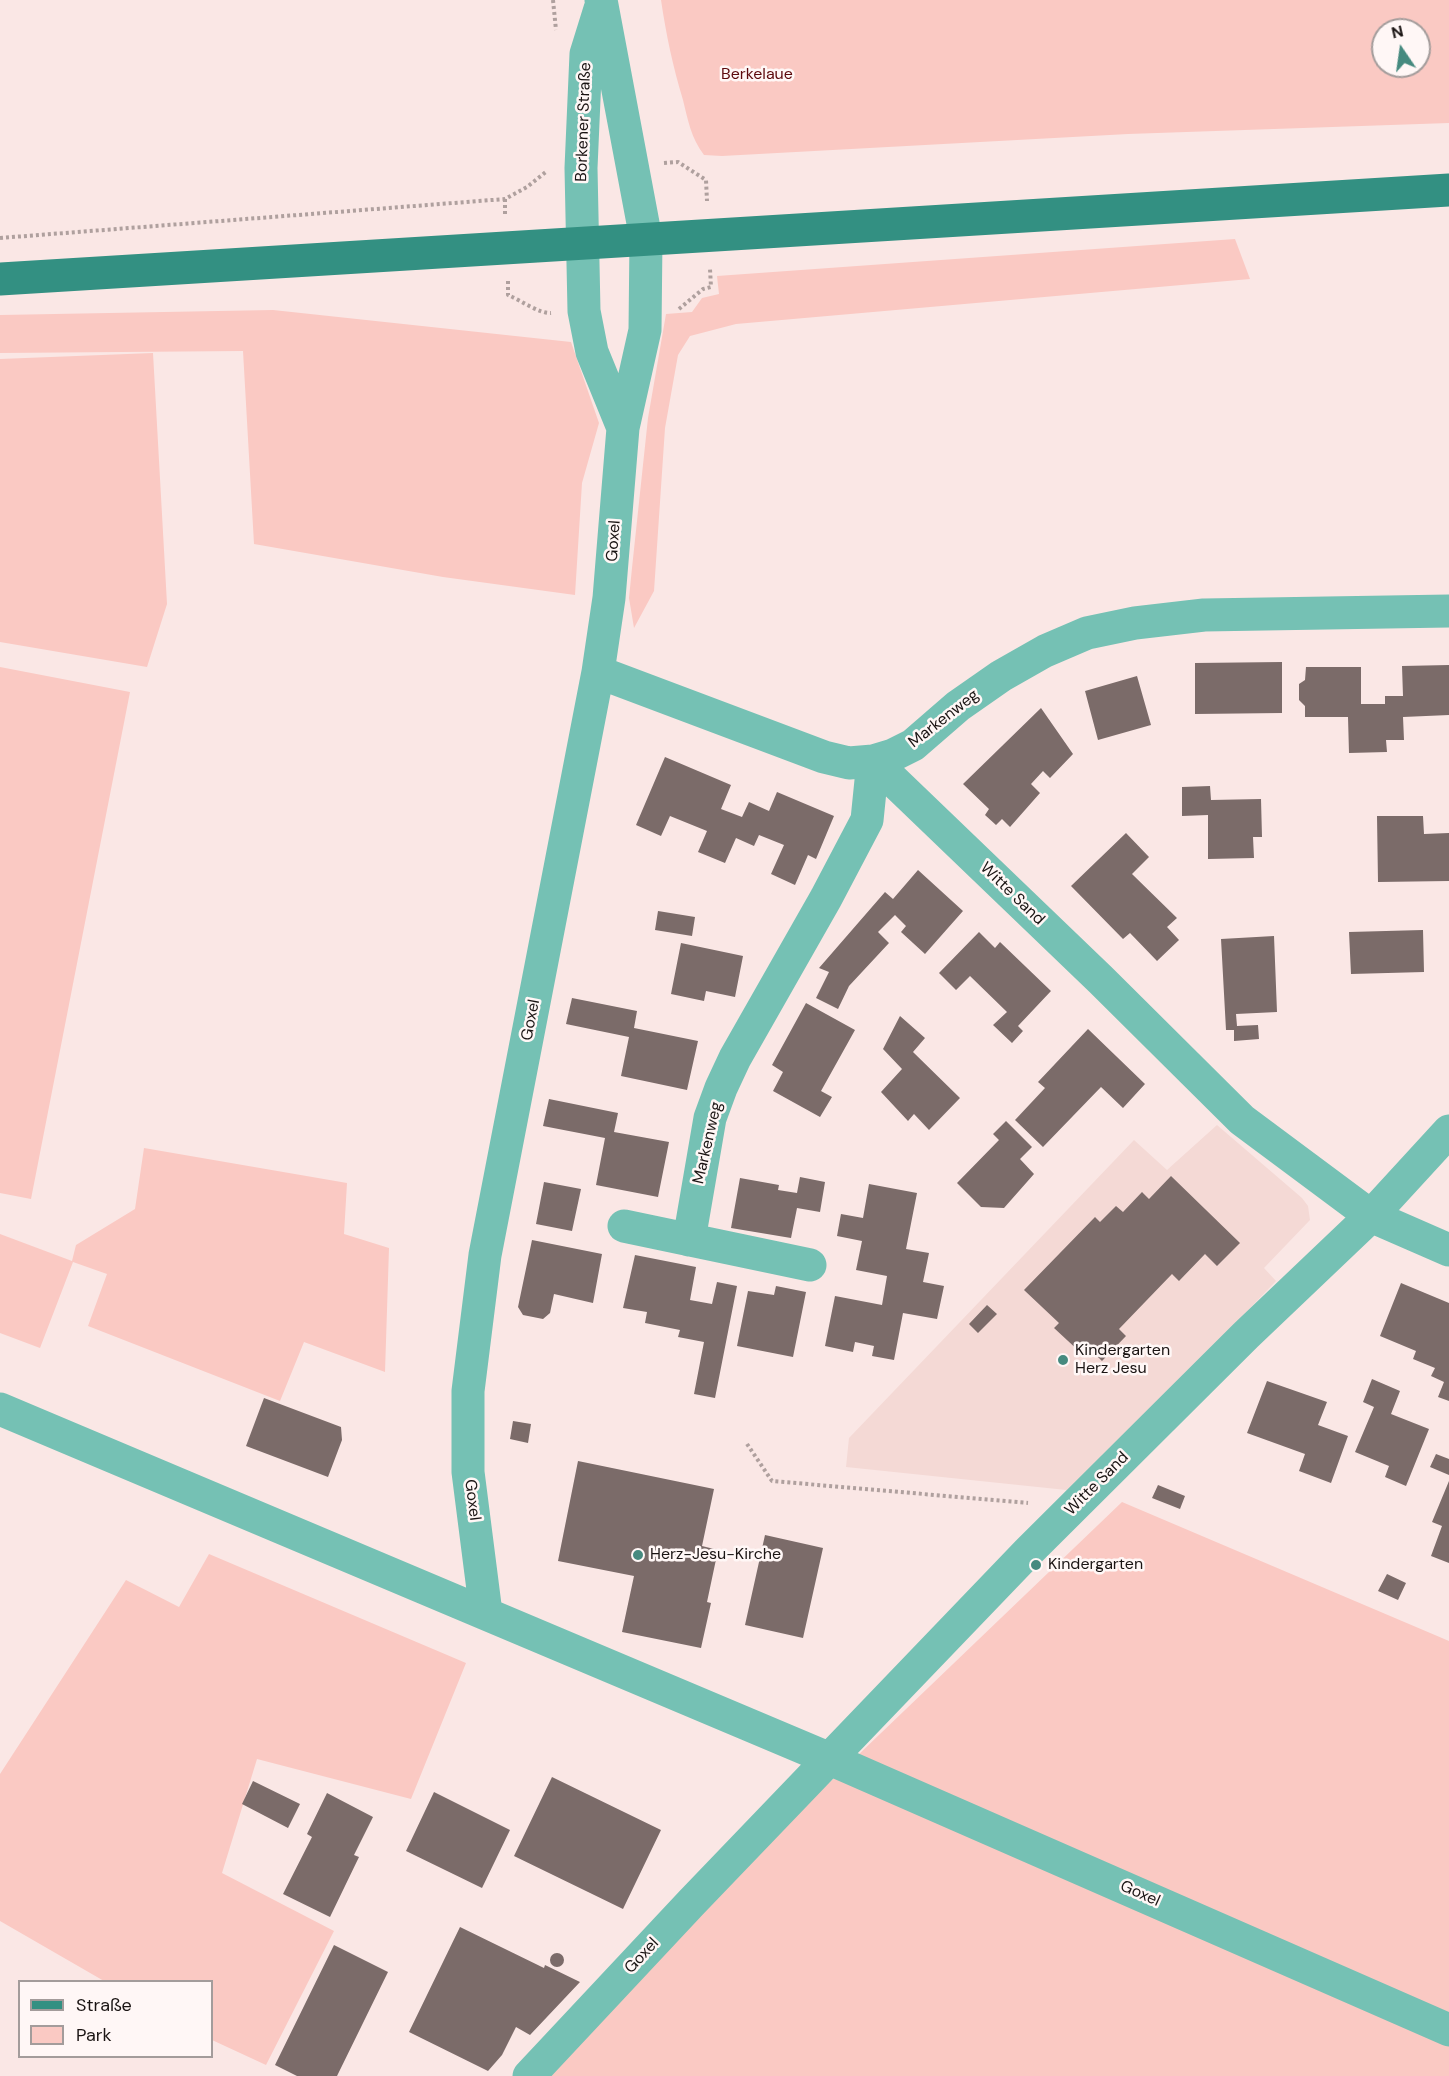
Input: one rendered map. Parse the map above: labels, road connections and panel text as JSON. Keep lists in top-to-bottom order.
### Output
{
  "streets": {
    "street": [
      "Borkener Straße",
      "Goxel",
      "Markenweg",
      "Witte Sand"
    ]
  },
  "crossings": [
    ["Borkener Straße", "Goxel"],
    ["Goxel", "Witte Sand"],
    ["Markenweg", "Witte Sand"]
  ],
  "parks": ["Berkelaue"],
  "places": ["Kindergarten Herz Jesu", "Herz-Jesu-Kirche", "Kindergarten"],
  "legend": ["Straße", "Park"],
  "north": "top"
}
